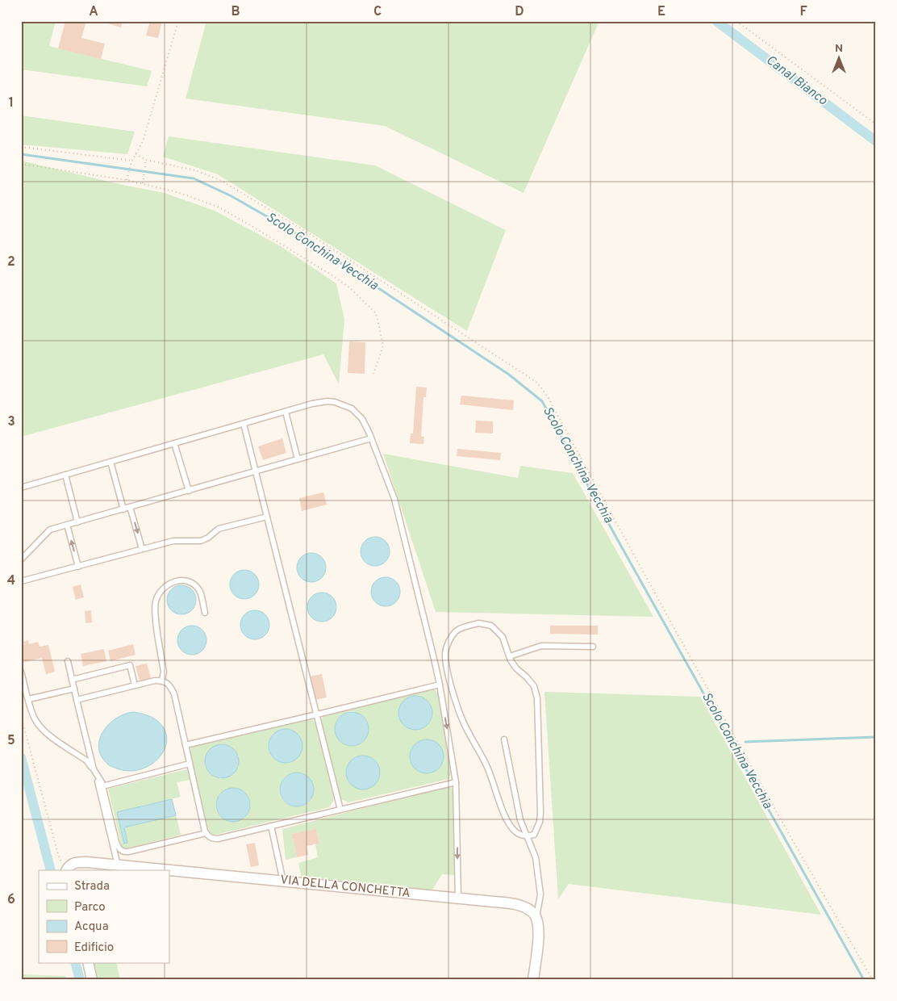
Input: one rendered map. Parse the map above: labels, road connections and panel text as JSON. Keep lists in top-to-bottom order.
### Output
{
  "streets": {
    "street": ["VIA DELLA CONCHETTA"]
  },
  "water": ["Canal Bianco", "Scolo Conchina Vecchia"],
  "legend": [
    "Strada",
    "Parco",
    "Acqua",
    "Edificio"
  ],
  "north": "top",
  "grid": {
    "columns": [
      "A",
      "B",
      "C",
      "D",
      "E",
      "F"
    ],
    "rows": [
      "1",
      "2",
      "3",
      "4",
      "5",
      "6"
    ]
  }
}
